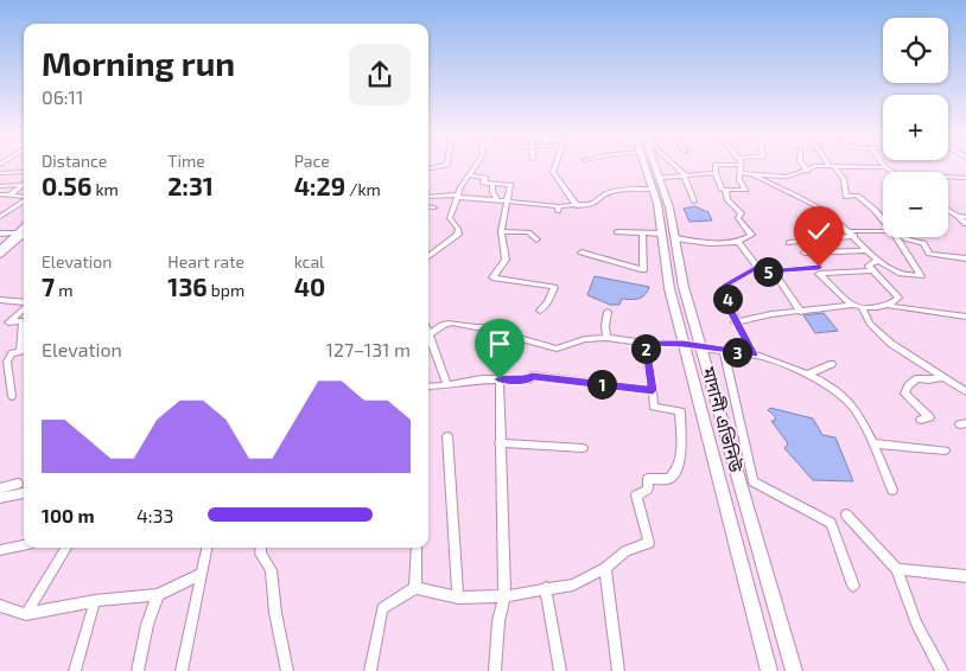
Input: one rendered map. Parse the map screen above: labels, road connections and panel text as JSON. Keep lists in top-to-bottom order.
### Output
{
  "streets": {
    "main road": ["মাদানী এভিনিউ"]
  },
  "page": {
    "map_buttons": ["+", "−"],
    "heading": ["Morning run", "06:11"],
    "stats": [
      ["Distance", "0.56 km"],
      ["Time", "2:31"],
      ["Pace", "4:29 /km"],
      ["Elevation", "7 m"],
      ["Heart rate", "136 bpm"],
      ["kcal", "40"]
    ],
    "pins": [
      "5",
      "4",
      "2",
      "3",
      "1"
    ],
    "chart": ["Elevation", "127–131 m"],
    "list": [
      {
        "name": "100 m",
        "note": "4:33"
      }
    ]
  }
}
